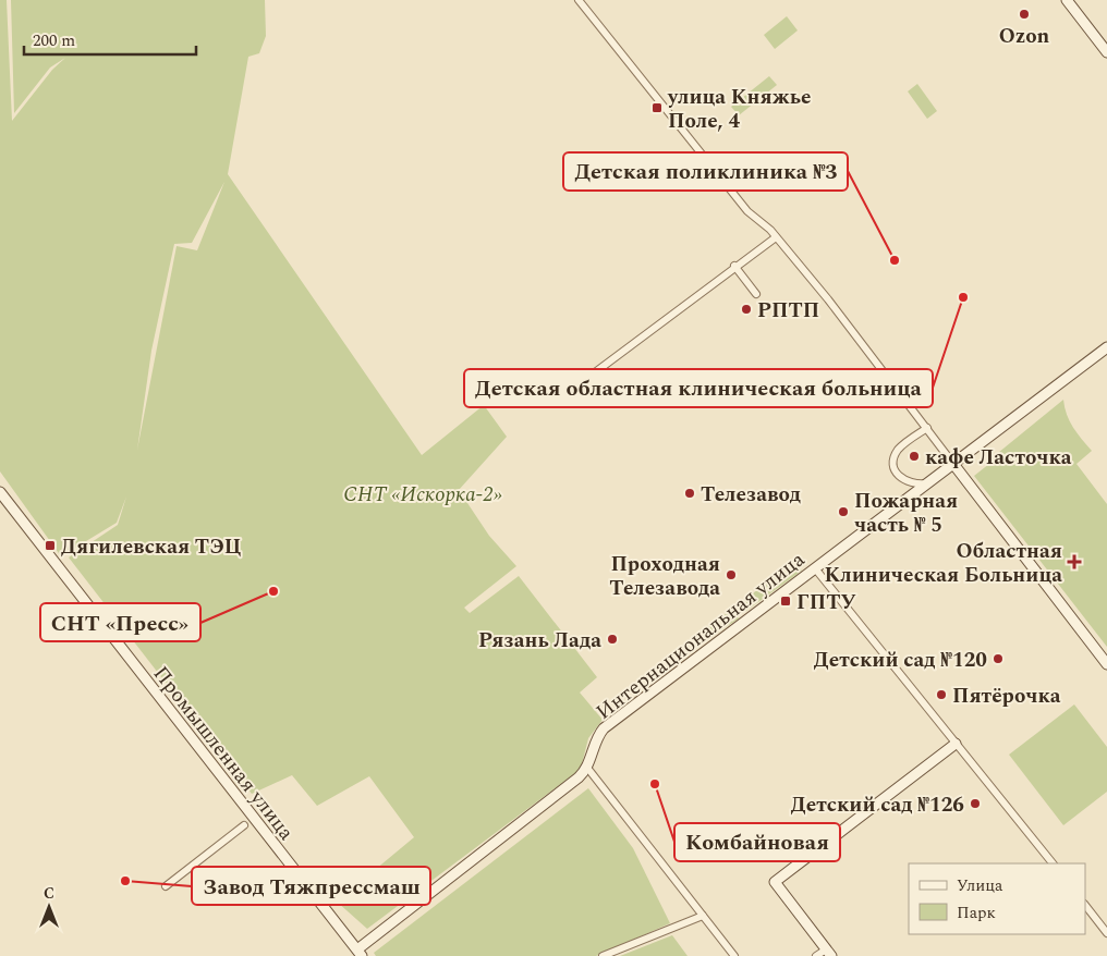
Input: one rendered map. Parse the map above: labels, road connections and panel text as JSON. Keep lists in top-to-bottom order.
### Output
{
  "streets": {
    "street": ["Интернациональная улица", "Промышленная улица"]
  },
  "crossings": [
    ["Интернациональная улица", "Промышленная улица"]
  ],
  "parks": ["СНТ «Искорка-2»"],
  "places": {
    "other": [
      "Ozon",
      "Детская поликлиника №3",
      "Детская областная клиническая больница",
      "РПТП",
      "кафе Ласточка",
      "Телезавод",
      "Пожарная часть № 5",
      "Проходная Телезавода",
      "СНТ «Пресс»",
      "Рязань Лада",
      "Детский сад №120",
      "Пятёрочка",
      "Комбайновая",
      "Детский сад №126",
      "Завод Тяжпрессмаш"
    ],
    "transit": ["улица Княжье Поле, 4", "Дягилевская ТЭЦ", "ГПТУ"],
    "health": ["Областная Клиническая Больница"]
  },
  "legend": ["Улица", "Парк"],
  "scale_bar": "200 m",
  "north": "top"
}
